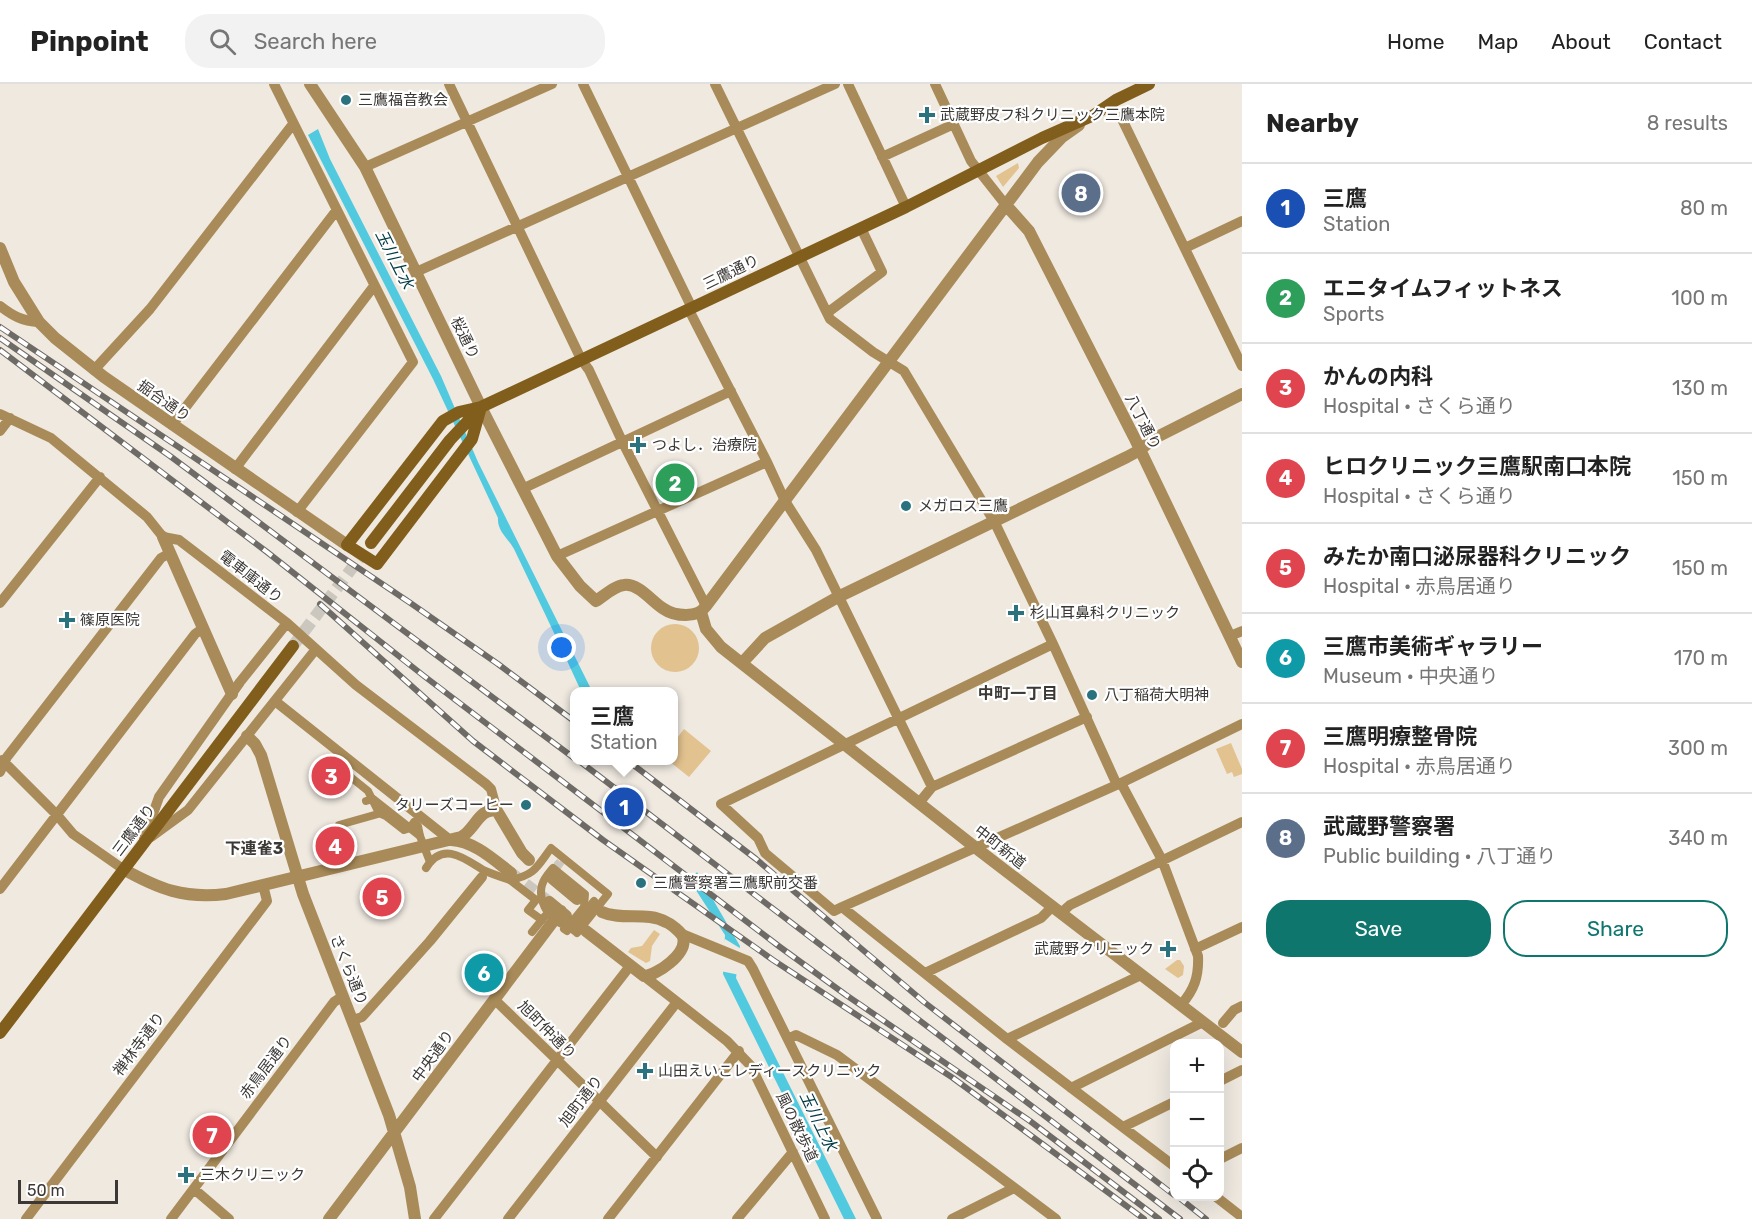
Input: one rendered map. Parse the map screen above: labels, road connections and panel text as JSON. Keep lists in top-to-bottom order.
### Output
{
  "streets": {
    "main road": ["三鷹通り"],
    "street": [
      "桜通り",
      "掘合通り",
      "八丁通り",
      "電車庫通り",
      "中町新道",
      "さくら通り",
      "旭町仲通り",
      "禅林寺通り",
      "中央通り",
      "赤鳥居通り",
      "旭町通り",
      "風の散歩道"
    ]
  },
  "crossings": [
    ["三鷹通り", "桜通り"],
    ["桜通り", "中町新道"],
    ["さくら通り", "中央通り"],
    ["さくら通り", "赤鳥居通り"],
    ["旭町仲通り", "中央通り"],
    ["旭町仲通り", "旭町通り"],
    ["旭町通り", "風の散歩道"]
  ],
  "districts": ["中町一丁目", "下連雀3"],
  "water": ["玉川上水"],
  "places": {
    "other": [
      "三鷹福音教会",
      "メガロス三鷹",
      "八丁稲荷大明神",
      "タリーズコーヒー",
      "三鷹警察署三鷹駅前交番"
    ],
    "health": [
      "武蔵野皮フ科クリニック三鷹本院",
      "つよし．治療院",
      "杉山耳鼻科クリニック",
      "篠原医院",
      "武蔵野クリニック",
      "山田えいこレディースクリニック",
      "三木クリニック"
    ]
  },
  "scale_bar": "50 m",
  "page": {
    "header": "Pinpoint",
    "search": "Search here",
    "nav": [
      "Home",
      "Map",
      "About",
      "Contact"
    ],
    "heading": ["Nearby", "8 results"],
    "list": [
      {
        "mark": "1",
        "name": "三鷹",
        "note": "Station",
        "value": "80 m"
      },
      {
        "mark": "2",
        "name": "エニタイムフィットネス",
        "note": "Sports",
        "value": "100 m"
      },
      {
        "mark": "3",
        "name": "かんの内科",
        "note": "Hospital · さくら通り",
        "value": "130 m"
      },
      {
        "mark": "4",
        "name": "ヒロクリニック三鷹駅南口本院",
        "note": "Hospital · さくら通り",
        "value": "150 m"
      },
      {
        "mark": "5",
        "name": "みたか南口泌尿器科クリニック",
        "note": "Hospital · 赤鳥居通り",
        "value": "150 m"
      },
      {
        "mark": "6",
        "name": "三鷹市美術ギャラリー",
        "note": "Museum · 中央通り",
        "value": "170 m"
      },
      {
        "mark": "7",
        "name": "三鷹明療整骨院",
        "note": "Hospital · 赤鳥居通り",
        "value": "300 m"
      },
      {
        "mark": "8",
        "name": "武蔵野警察署",
        "note": "Public building · 八丁通り",
        "value": "340 m"
      }
    ],
    "pins": [
      "8",
      "2",
      "3",
      "1",
      "4",
      "5",
      "6",
      "7"
    ],
    "popup": ["三鷹", "Station"],
    "buttons": ["Save", "Share"],
    "map_buttons": ["+", "−"],
    "scale": "50 m"
  }
}
